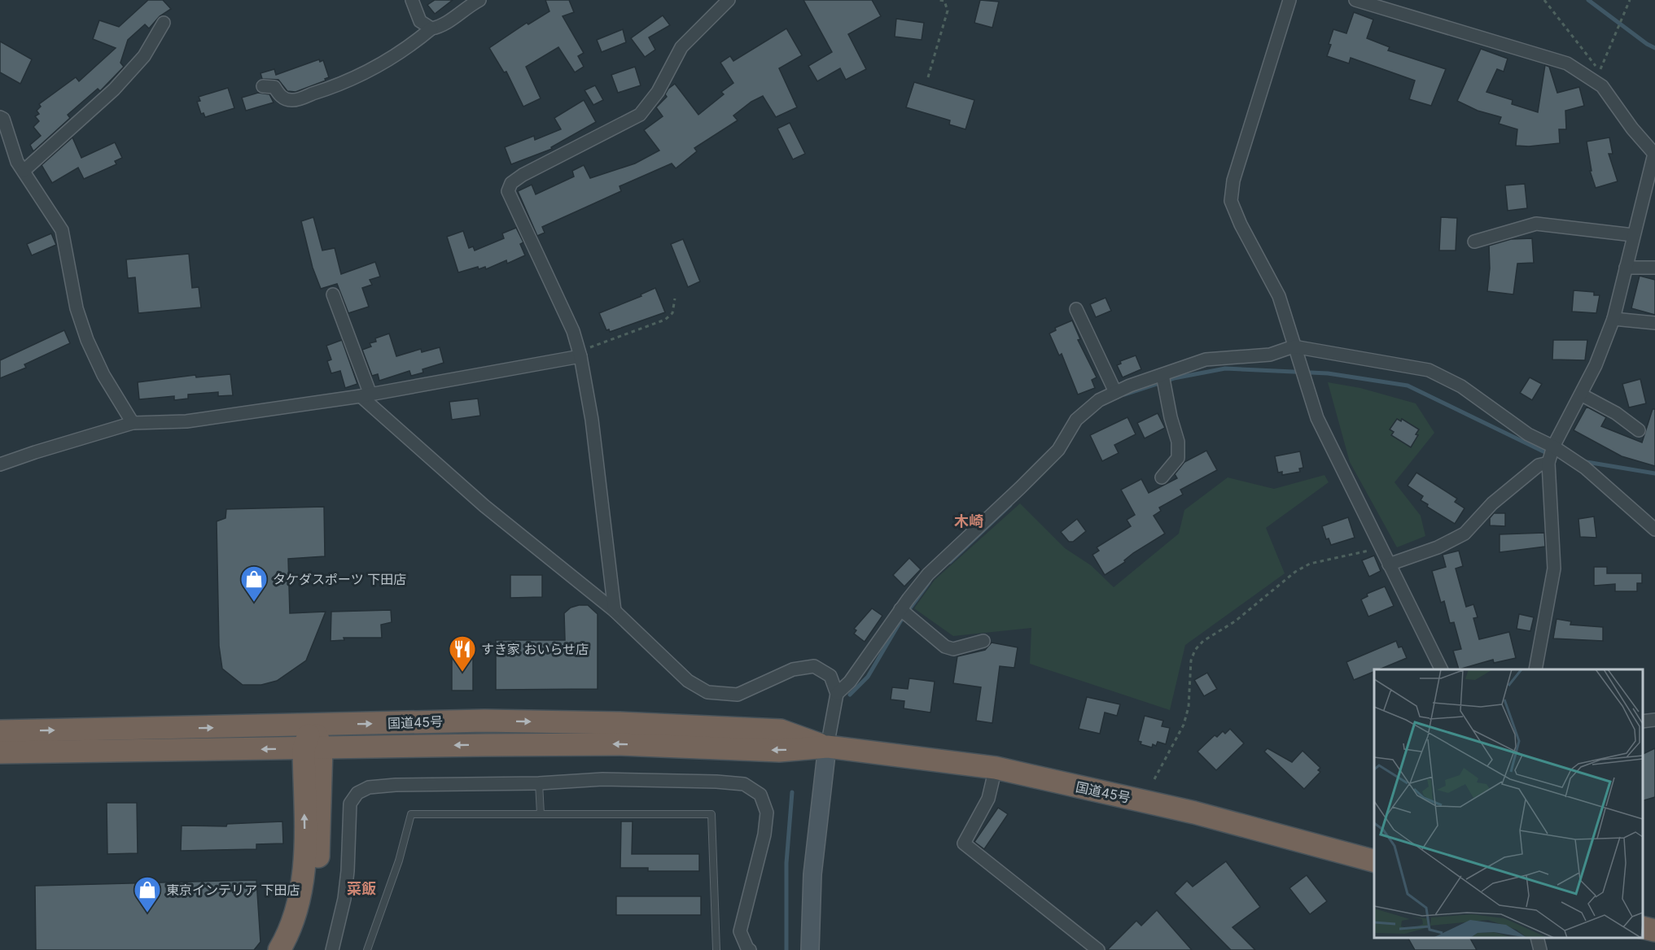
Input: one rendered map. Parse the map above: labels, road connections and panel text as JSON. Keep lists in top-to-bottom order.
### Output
{
  "streets": {
    "highway": ["国道45号"]
  },
  "districts": ["木崎", "菜飯"],
  "places": {
    "shop": ["タケダスポーツ 下田店", "東京インテリア 下田店"],
    "restaurant": ["すき家 おいらせ店"]
  }
}
